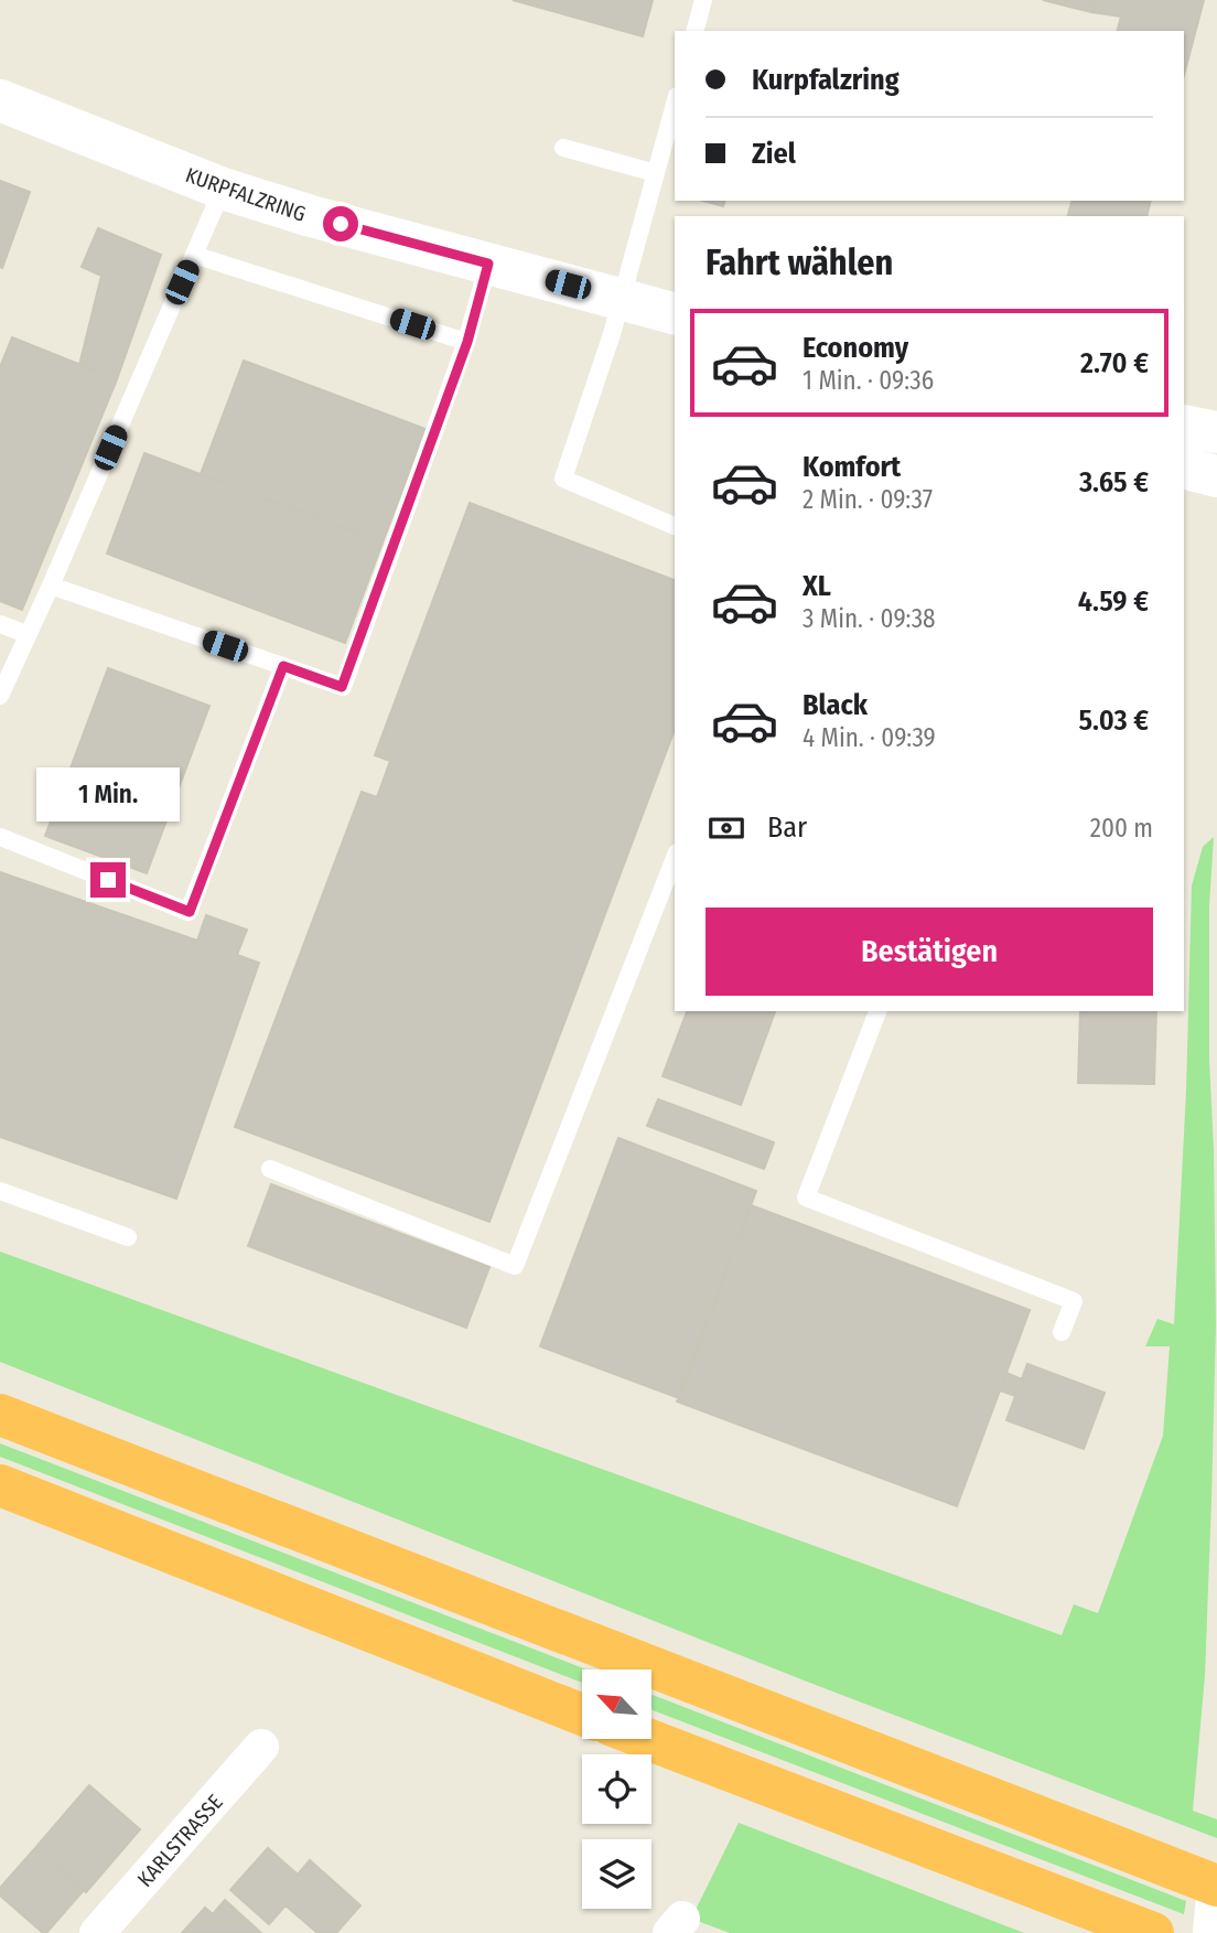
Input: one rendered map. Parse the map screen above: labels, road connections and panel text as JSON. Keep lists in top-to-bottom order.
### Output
{
  "streets": {
    "main road": ["KURPFALZRING"],
    "street": ["KARLSTRASSE"]
  },
  "north": "top left",
  "page": {
    "banner": ["Kurpfalzring", "Ziel"],
    "heading": "Fahrt wählen",
    "list": [
      {
        "name": "Economy",
        "note": "1 Min. · 09:36",
        "value": "2.70 €"
      },
      {
        "name": "Komfort",
        "note": "2 Min. · 09:37",
        "value": "3.65 €"
      },
      {
        "name": "XL",
        "note": "3 Min. · 09:38",
        "value": "4.59 €"
      },
      {
        "name": "Black",
        "note": "4 Min. · 09:39",
        "value": "5.03 €"
      }
    ],
    "bubble": "1 Min.",
    "pay": ["Bar", "200 m"],
    "buttons": "Bestätigen"
  }
}
